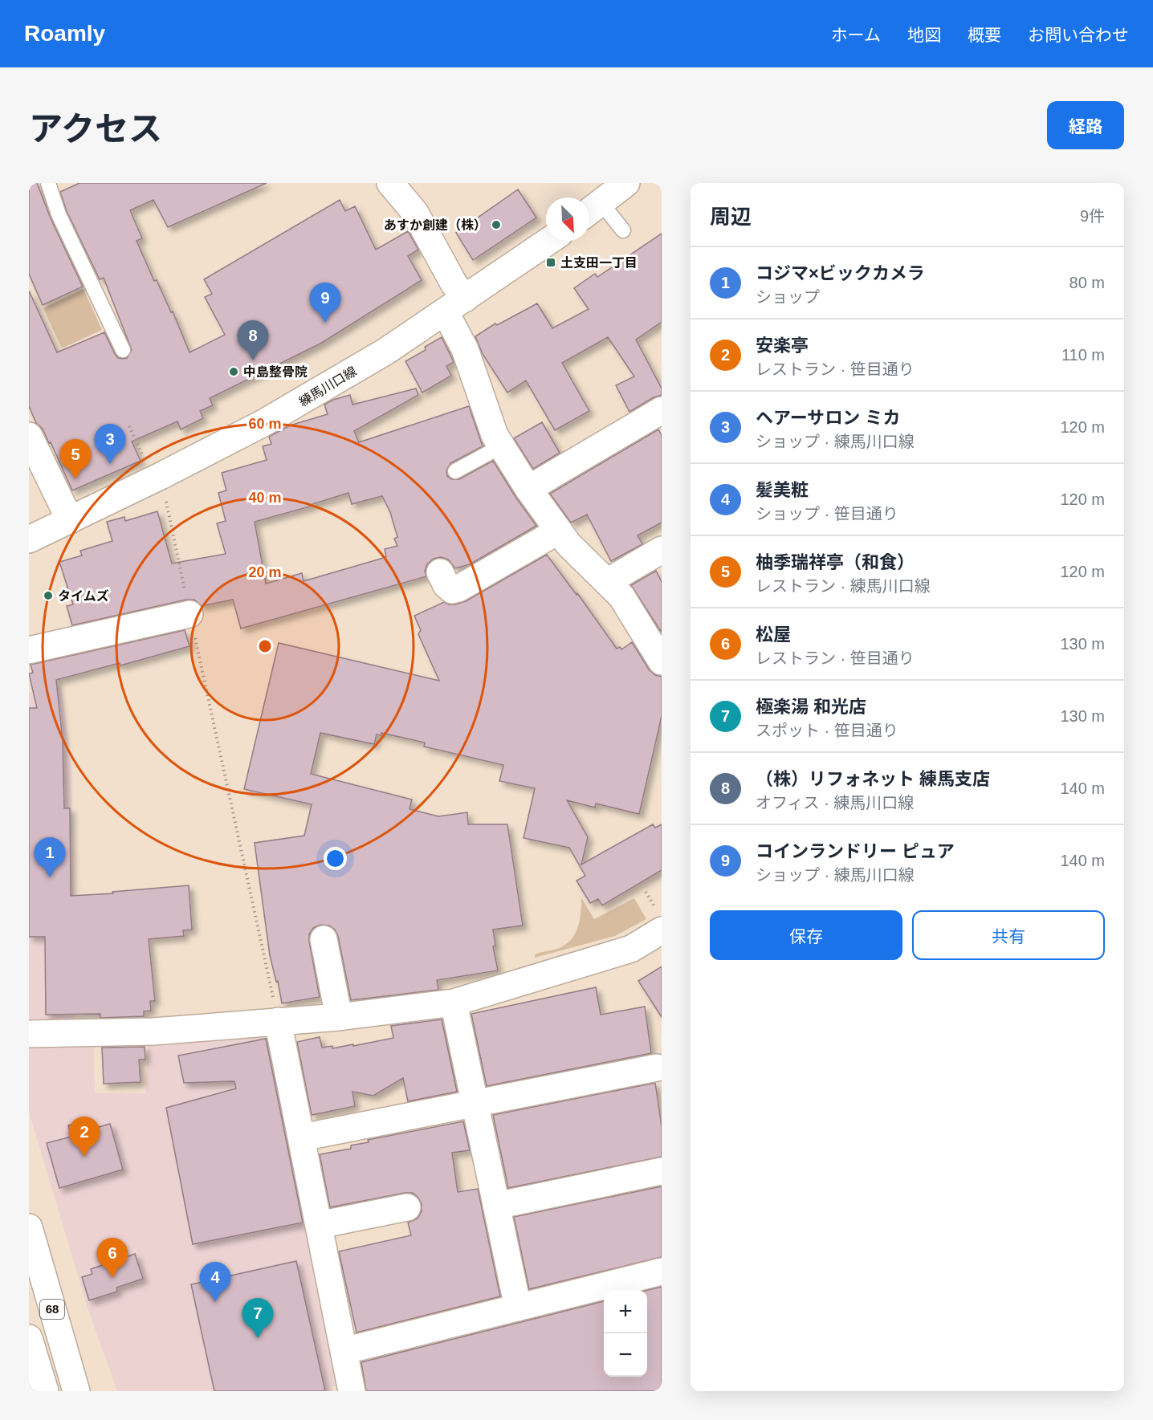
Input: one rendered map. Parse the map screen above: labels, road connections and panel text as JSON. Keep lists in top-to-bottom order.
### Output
{
  "streets": {
    "street": ["練馬川口線", "68"]
  },
  "places": {
    "other": ["あすか創建（株）", "中島整骨院", "タイムズ"],
    "transit": ["土支田一丁目"]
  },
  "north": "bottom right",
  "page": {
    "header": "Roamly",
    "nav": [
      "ホーム",
      "地図",
      "概要",
      "お問い合わせ"
    ],
    "title": "アクセス",
    "buttons": [
      "経路",
      ["保存", "共有"]
    ],
    "heading": ["周辺", "9件"],
    "list": [
      {
        "mark": "1",
        "name": "コジマ×ビックカメラ",
        "note": "ショップ",
        "value": "80 m"
      },
      {
        "mark": "2",
        "name": "安楽亭",
        "note": "レストラン · 笹目通り",
        "value": "110 m"
      },
      {
        "mark": "3",
        "name": "ヘアーサロン ミカ",
        "note": "ショップ · 練馬川口線",
        "value": "120 m"
      },
      {
        "mark": "4",
        "name": "髪美粧",
        "note": "ショップ · 笹目通り",
        "value": "120 m"
      },
      {
        "mark": "5",
        "name": "柚季瑞祥亭（和食）",
        "note": "レストラン · 練馬川口線",
        "value": "120 m"
      },
      {
        "mark": "6",
        "name": "松屋",
        "note": "レストラン · 笹目通り",
        "value": "130 m"
      },
      {
        "mark": "7",
        "name": "極楽湯 和光店",
        "note": "スポット · 笹目通り",
        "value": "130 m"
      },
      {
        "mark": "8",
        "name": "（株）リフォネット 練馬支店",
        "note": "オフィス · 練馬川口線",
        "value": "140 m"
      },
      {
        "mark": "9",
        "name": "コインランドリー ピュア",
        "note": "ショップ · 練馬川口線",
        "value": "140 m"
      }
    ],
    "pins": [
      "9",
      "8",
      "3",
      "5",
      "1",
      "2",
      "6",
      "4",
      "7"
    ],
    "map_buttons": ["+", "−"]
  },
  "rings": ["60 m", "40 m", "20 m"]
}
